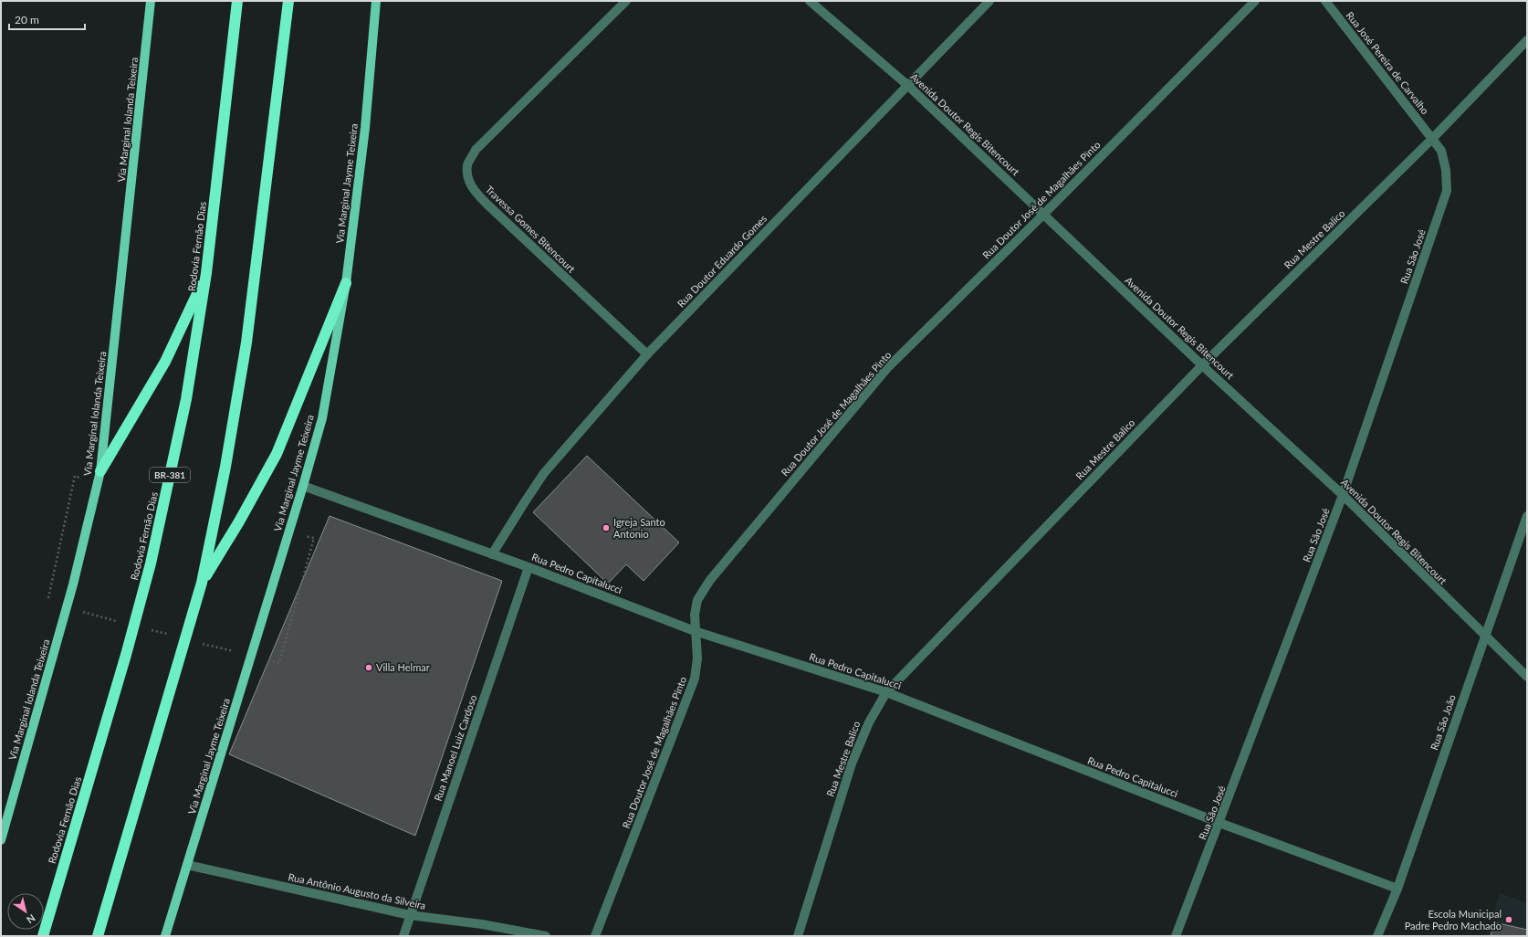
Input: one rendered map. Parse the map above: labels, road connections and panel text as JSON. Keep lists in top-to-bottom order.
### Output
{
  "streets": {
    "highway": ["Rodovia Fernão Dias", "BR-381"],
    "main road": ["Via Marginal Iolanda Teixeira", "Via Marginal Jayme Teixeira"],
    "street": [
      "Rua José Pereira de Carvalho",
      "Avenida Doutor Regis Bitencourt",
      "Rua Doutor José de Magalhães Pinto",
      "Travessa Gomes Bitencourt",
      "Rua Mestre Balico",
      "Rua São José",
      "Rua Doutor Eduardo Gomes",
      "Rua Pedro Capitalucci",
      "Rua São João",
      "Rua Manoel Luiz Cardoso",
      "Rua Antônio Augusto da Silveira"
    ]
  },
  "crossings": [
    ["Rua José Pereira de Carvalho", "Rua Mestre Balico"],
    ["Rua José Pereira de Carvalho", "Rua São José"],
    ["Avenida Doutor Regis Bitencourt", "Rua Doutor José de Magalhães Pinto"],
    ["Avenida Doutor Regis Bitencourt", "Rua Mestre Balico"],
    ["Avenida Doutor Regis Bitencourt", "Rua São José"],
    ["Avenida Doutor Regis Bitencourt", "Rua Doutor Eduardo Gomes"],
    ["Avenida Doutor Regis Bitencourt", "Rua São João"],
    ["Via Marginal Jayme Teixeira", "Rua Pedro Capitalucci"],
    ["Via Marginal Jayme Teixeira", "Rua Antônio Augusto da Silveira"],
    ["Rua Doutor José de Magalhães Pinto", "Rua Pedro Capitalucci"],
    ["Travessa Gomes Bitencourt", "Rua Doutor Eduardo Gomes"],
    ["Rua Mestre Balico", "Rua São José"],
    ["Rua Mestre Balico", "Rua Pedro Capitalucci"],
    ["Rua São José", "Rua Pedro Capitalucci"],
    ["Rua Doutor Eduardo Gomes", "Rua Pedro Capitalucci"],
    ["Rua Pedro Capitalucci", "Rua São João"],
    ["Rua Pedro Capitalucci", "Rua Manoel Luiz Cardoso"],
    ["Rua Manoel Luiz Cardoso", "Rua Antônio Augusto da Silveira"]
  ],
  "places": ["Igreja Santo Antonio", "Villa Helmar", "Escola Municipal Padre Pedro Machado"],
  "scale_bar": "20 m",
  "north": "bottom right"
}
